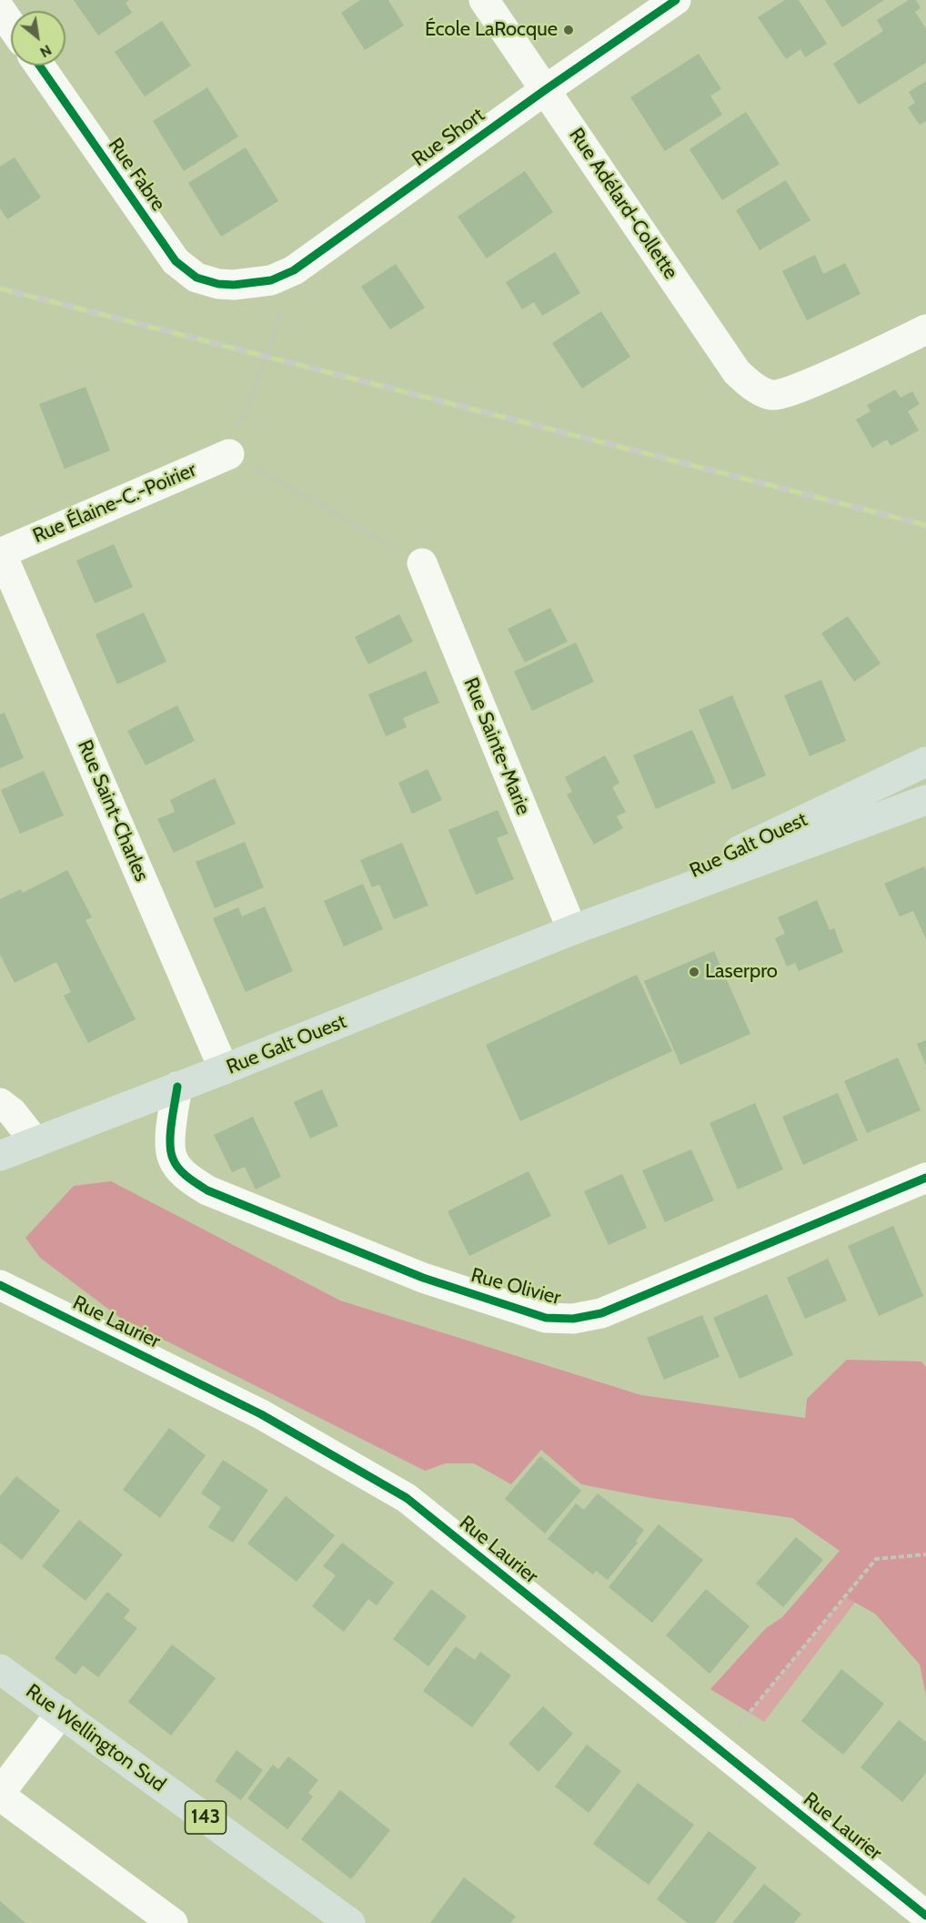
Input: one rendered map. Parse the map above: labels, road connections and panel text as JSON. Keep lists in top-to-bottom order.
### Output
{
  "streets": {
    "main road": ["Rue Galt Ouest", "Rue Wellington Sud", "143"],
    "street": [
      "Rue Short",
      "Rue Fabre",
      "Rue Adélard-Collette",
      "Rue Élaine-C.-Poirier",
      "Rue Sainte-Marie",
      "Rue Saint-Charles",
      "Rue Olivier",
      "Rue Laurier"
    ]
  },
  "crossings": [
    ["Rue Short", "Rue Fabre"],
    ["Rue Short", "Rue Adélard-Collette"],
    ["Rue Élaine-C.-Poirier", "Rue Saint-Charles"],
    ["Rue Sainte-Marie", "Rue Galt Ouest"],
    ["Rue Saint-Charles", "Rue Galt Ouest"],
    ["Rue Galt Ouest", "Rue Olivier"]
  ],
  "places": ["École LaRocque", "Laserpro"],
  "north": "bottom right"
}
